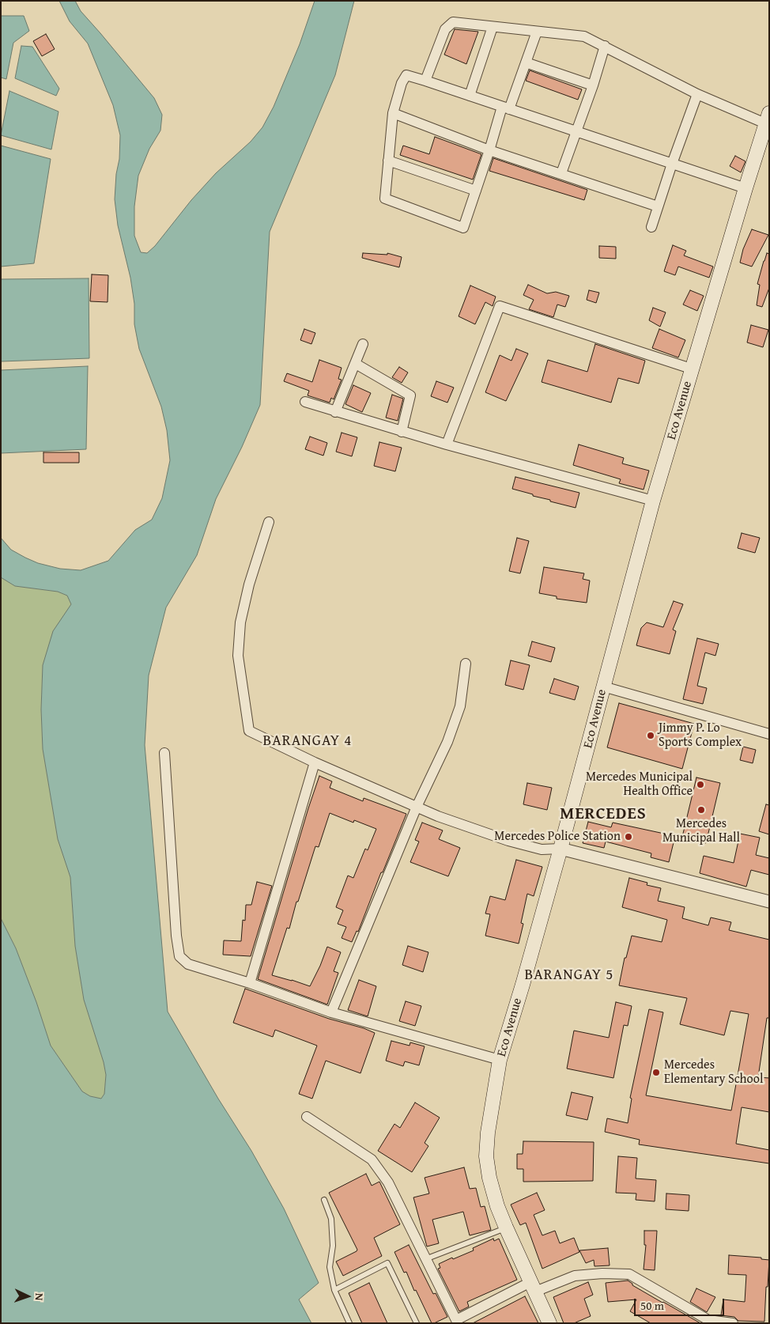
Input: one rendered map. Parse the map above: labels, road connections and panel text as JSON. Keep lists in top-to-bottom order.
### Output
{
  "streets": {
    "main road": ["Eco Avenue"]
  },
  "districts": ["BARANGAY 4", "MERCEDES", "BARANGAY 5"],
  "places": [
    "Jimmy P. Lo Sports Complex",
    "Mercedes Municipal Health Office",
    "Mercedes Municipal Hall",
    "Mercedes Police Station",
    "Mercedes Elementary School"
  ],
  "scale_bar": "50 m",
  "north": "right"
}
